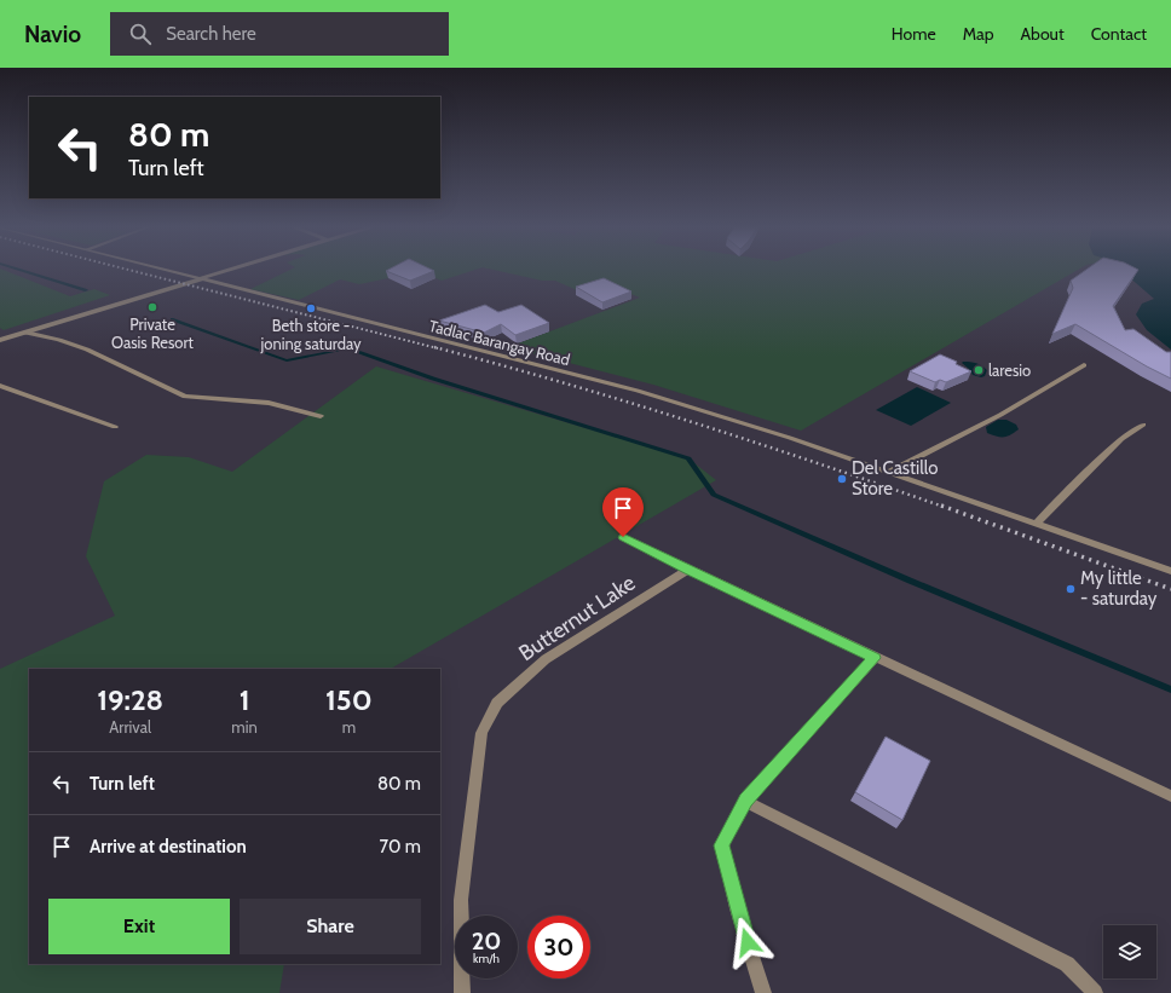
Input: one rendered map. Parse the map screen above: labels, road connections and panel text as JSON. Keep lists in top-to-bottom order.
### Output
{
  "streets": {
    "street": ["Tadlac Barangay Road", "Butternut Lake"]
  },
  "places": [
    "Private Oasis Resort",
    "Beth store - joning saturday",
    "laresio",
    "Del Castillo Store",
    "My little - saturday"
  ],
  "page": {
    "header": "Navio",
    "search": "Search here",
    "nav": [
      "Home",
      "Map",
      "About",
      "Contact"
    ],
    "turn": ["80 m", "Turn left"],
    "eta": [
      "19:28",
      "Arrival",
      "1",
      "min",
      "150",
      "m"
    ],
    "list": [
      {
        "name": "Turn left",
        "value": "80 m"
      },
      {
        "name": "Arrive at destination",
        "value": "70 m"
      }
    ],
    "buttons": ["Exit", "Share"],
    "speed": "20 km/h",
    "limit": "30"
  }
}
